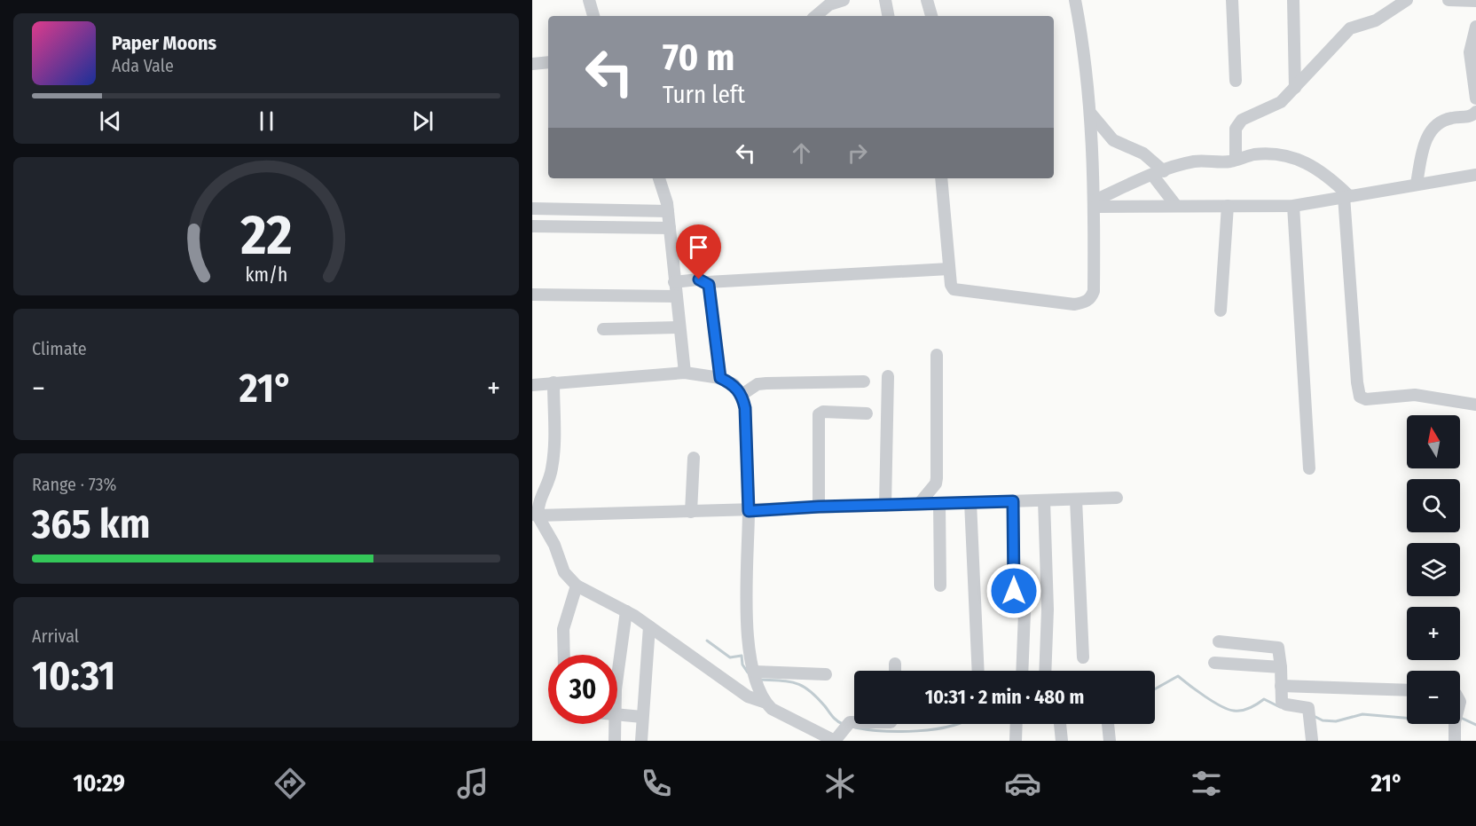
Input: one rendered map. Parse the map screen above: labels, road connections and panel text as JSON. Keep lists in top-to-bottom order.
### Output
{
  "north": "top",
  "page": {
    "turn": ["70 m", "Turn left"],
    "song": ["Paper Moons", "Ada Vale"],
    "tile": [
      "Climate",
      ["Range · 73%", "365 km"],
      ["Arrival", "10:31"]
    ],
    "heat": ["−", "21°", "+"],
    "map_buttons": ["+", "−"],
    "limit": "30",
    "trip": "10:31 · 2 min · 480 m",
    "tabs": ["10:29", "21°"],
    "gauge": ["22", "km/h"]
  }
}
